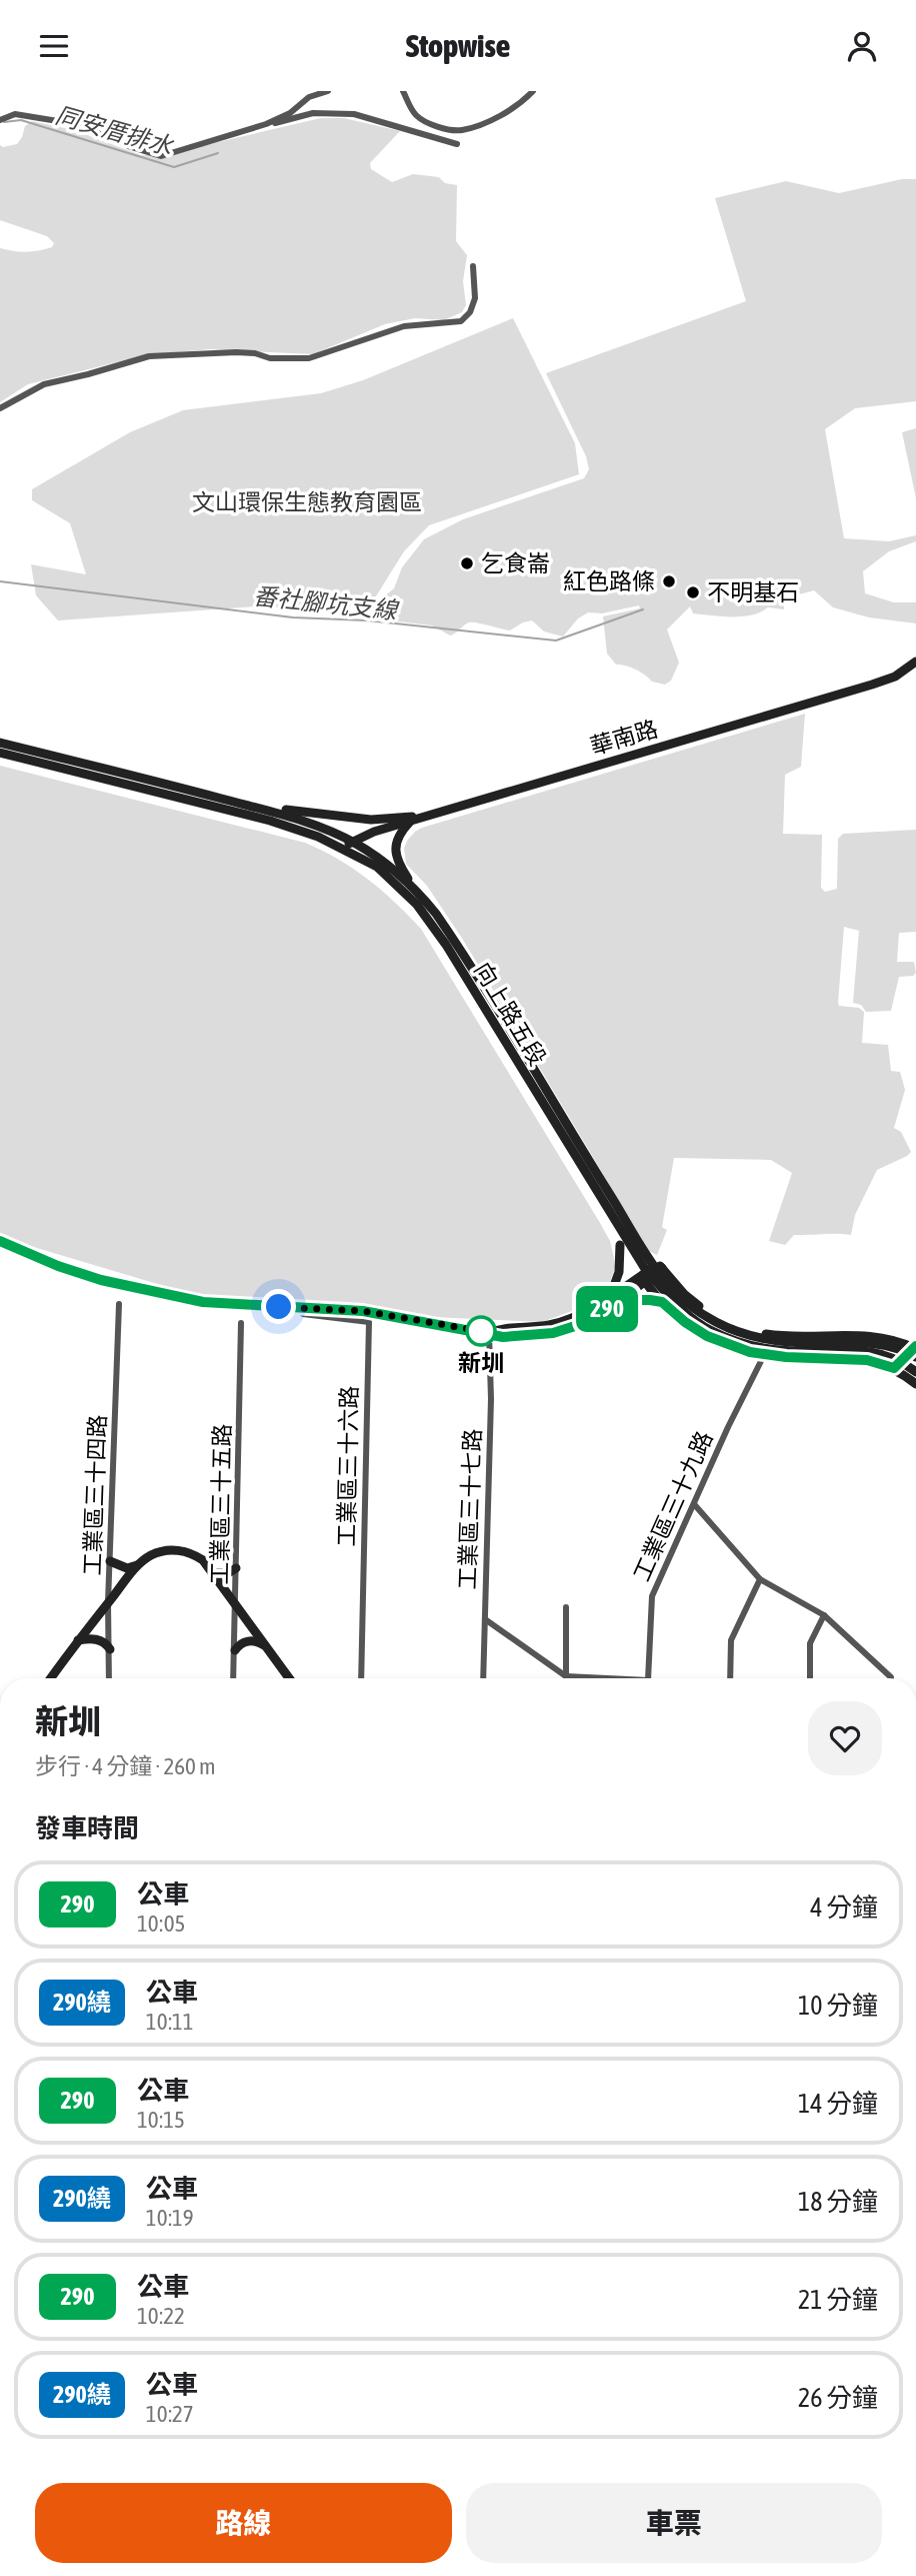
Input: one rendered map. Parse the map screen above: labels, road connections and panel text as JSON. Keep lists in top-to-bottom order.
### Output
{
  "streets": {
    "main road": ["華南路", "向上路五段"],
    "street": [
      "工業區三十六路",
      "工業區三十四路",
      "工業區三十五路",
      "工業區三十九路",
      "工業區三十七路"
    ]
  },
  "crossings": [
    ["華南路", "向上路五段"],
    ["向上路五段", "工業區三十九路"]
  ],
  "water": ["同安厝排水", "番社腳坑支線"],
  "parks": ["文山環保生態教育園區"],
  "places": [
    "乞食崙",
    "紅色路條",
    "不明基石",
    "新圳"
  ],
  "lines": ["bus line 290"],
  "page": {
    "header": "Stopwise",
    "on_map": "290",
    "heading": [
      ["新圳", "步行 · 4 分鐘 · 260 m"],
      "發車時間"
    ],
    "list": [
      {
        "mark": "290",
        "name": "公車",
        "note": "10:05",
        "value": "4 分鐘"
      },
      {
        "mark": "290繞",
        "name": "公車",
        "note": "10:11",
        "value": "10 分鐘"
      },
      {
        "mark": "290",
        "name": "公車",
        "note": "10:15",
        "value": "14 分鐘"
      },
      {
        "mark": "290繞",
        "name": "公車",
        "note": "10:19",
        "value": "18 分鐘"
      },
      {
        "mark": "290",
        "name": "公車",
        "note": "10:22",
        "value": "21 分鐘"
      },
      {
        "mark": "290繞",
        "name": "公車",
        "note": "10:27",
        "value": "26 分鐘"
      }
    ],
    "buttons": ["路線", "車票"]
  }
}
